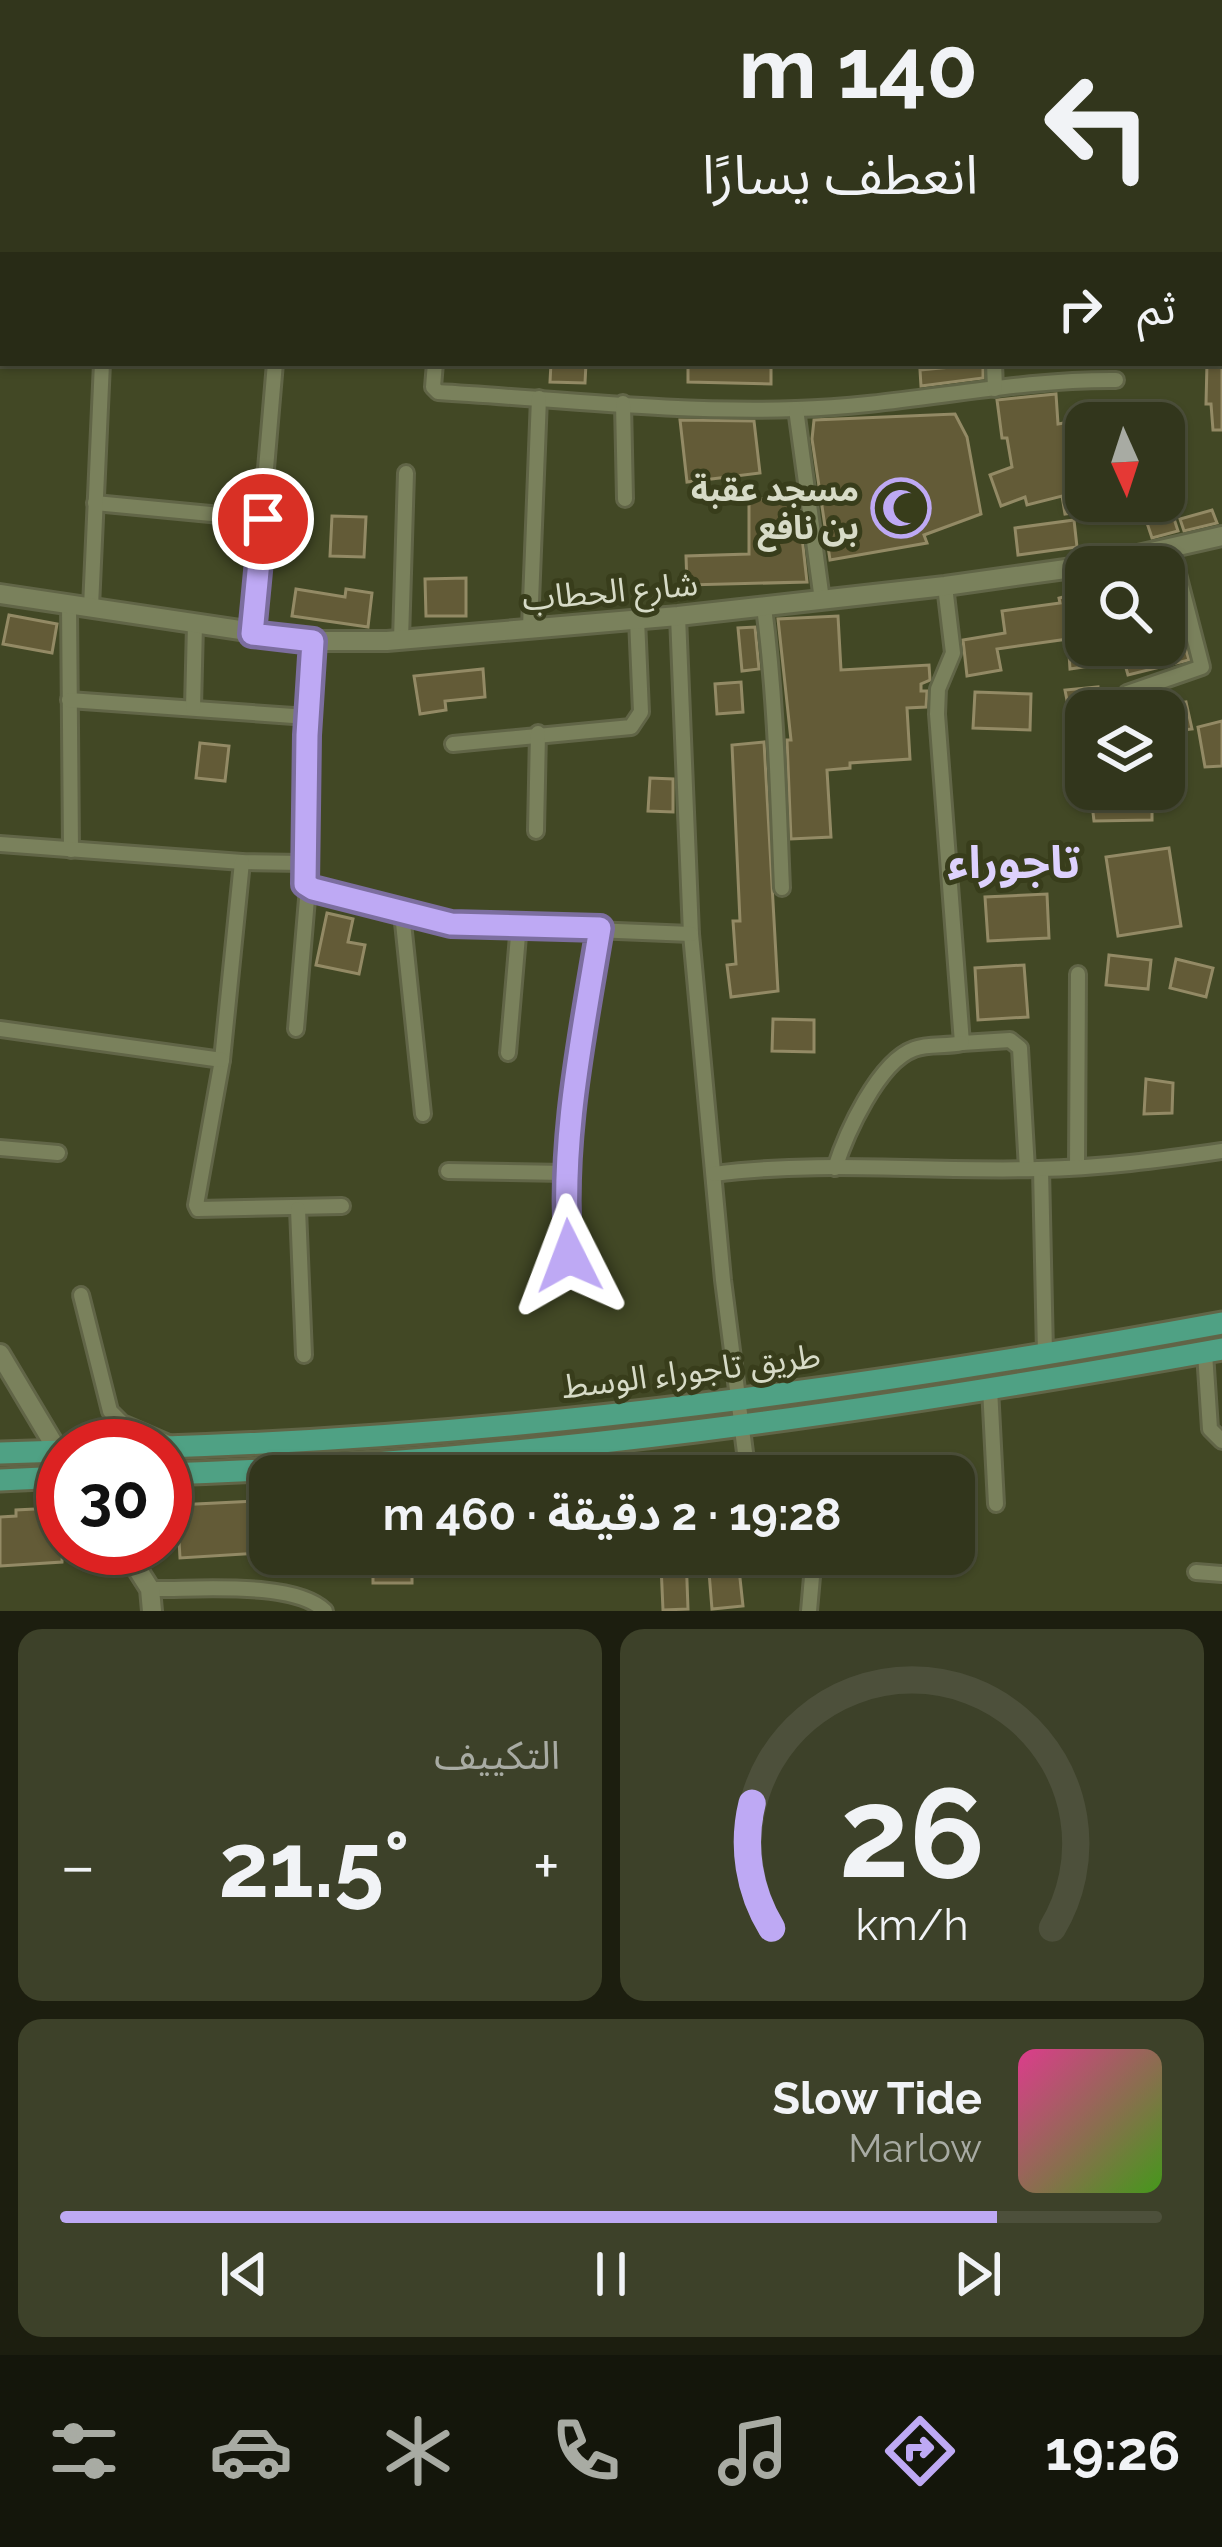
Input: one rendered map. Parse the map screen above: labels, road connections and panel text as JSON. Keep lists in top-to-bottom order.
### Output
{
  "streets": {
    "main road": ["طريق تاجوراء الوسط"],
    "street": ["شارع الحطاب"]
  },
  "districts": ["تاجوراء"],
  "places": {
    "mosque": ["مسجد عقبة بن نافع"]
  },
  "north": "bottom",
  "page": {
    "turn": ["140 m", "انعطف يسارًا"],
    "then": "ثم",
    "limit": "30",
    "trip": "19:28 · 2 دقيقة · 460 m",
    "tile": "التكييف",
    "heat": ["−", "21.5°", "+"],
    "song": ["Slow Tide", "Marlow"],
    "tabs": "19:26",
    "gauge": ["26", "km/h"]
  }
}
